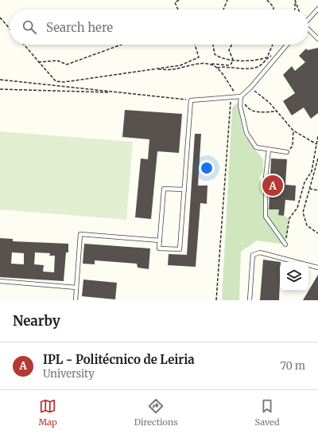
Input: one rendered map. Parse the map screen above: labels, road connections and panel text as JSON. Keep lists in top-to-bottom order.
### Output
{
  "page": {
    "search": "Search here",
    "pins": "A",
    "heading": "Nearby",
    "list": [
      {
        "mark": "A",
        "name": "IPL - Politécnico de Leiria",
        "note": "University",
        "value": "70 m"
      }
    ],
    "nav": ["Map", "Directions", "Saved"]
  }
}
